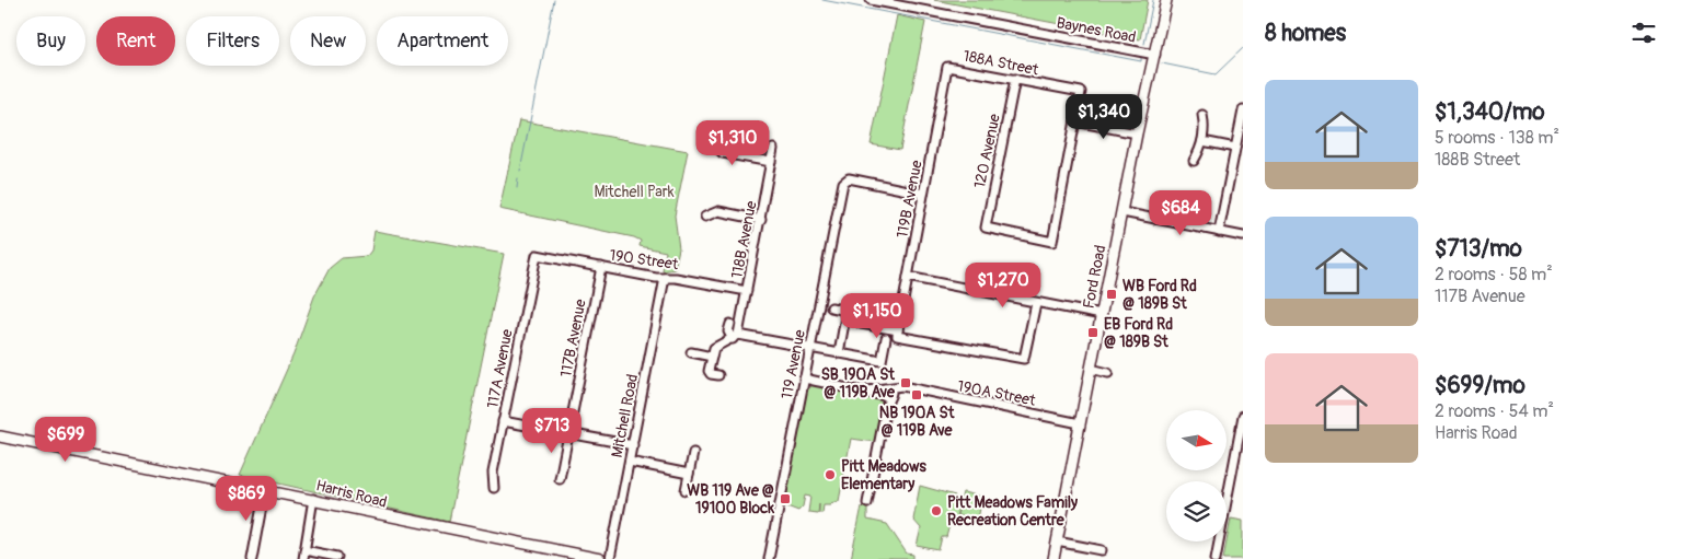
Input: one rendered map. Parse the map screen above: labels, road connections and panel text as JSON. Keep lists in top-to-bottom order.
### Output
{
  "streets": {
    "main road": ["Ford Road", "Harris Road"],
    "street": [
      "Baynes Road",
      "188A Street",
      "120 Avenue",
      "119B Avenue",
      "118B Avenue",
      "190 Street",
      "117B Avenue",
      "119 Avenue",
      "117A Avenue",
      "190A Street",
      "Mitchell Road"
    ]
  },
  "crossings": [
    ["Baynes Road", "Ford Road"],
    ["188A Street", "120 Avenue"],
    ["188A Street", "119B Avenue"],
    ["119B Avenue", "119 Avenue"],
    ["118B Avenue", "190 Street"],
    ["190 Street", "117B Avenue"],
    ["190 Street", "117A Avenue"],
    ["190 Street", "Mitchell Road"],
    ["Ford Road", "190A Street"],
    ["119 Avenue", "190A Street"]
  ],
  "parks": ["Mitchell Park"],
  "places": {
    "transit": [
      "WB Ford Rd @ 189B St",
      "EB Ford Rd @ 189B St",
      "SB 190A St @ 119B Ave",
      "NB 190A St @ 119B Ave",
      "WB 119 Ave @ 19100 Block"
    ],
    "other": ["Pitt Meadows Elementary", "Pitt Meadows Family Recreation Centre"]
  },
  "north": "right",
  "page": {
    "heading": "8 homes",
    "chip": [
      "Buy",
      "Rent",
      "Filters",
      "New",
      "Apartment"
    ],
    "list": [
      {
        "name": "$1,340/mo",
        "note": "5 rooms · 138 m² · 188B Street"
      },
      {
        "name": "$713/mo",
        "note": "2 rooms · 58 m² · 117B Avenue"
      },
      {
        "name": "$699/mo",
        "note": "2 rooms · 54 m² · Harris Road"
      }
    ],
    "price": [
      "$1,340",
      "$1,310",
      "$684",
      "$1,270",
      "$1,150",
      "$713",
      "$699",
      "$869"
    ]
  }
}
